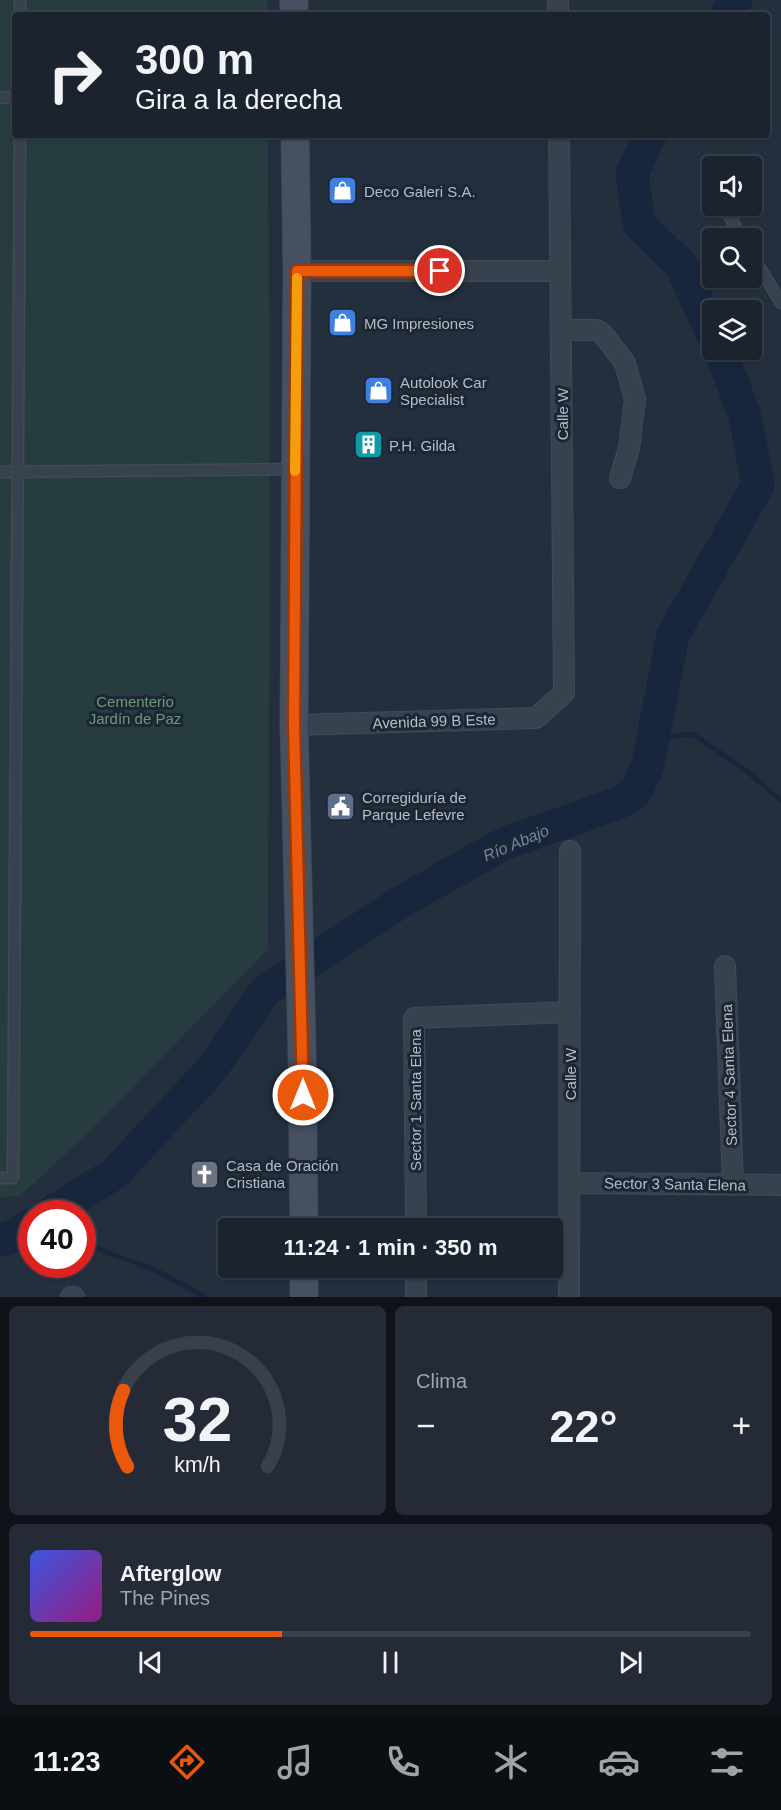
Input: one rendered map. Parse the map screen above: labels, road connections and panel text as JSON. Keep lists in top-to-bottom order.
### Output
{
  "streets": {
    "street": [
      "Calle W",
      "Avenida 99 B Este",
      "Sector 4 Santa Elena",
      "Sector 1 Santa Elena",
      "Sector 3 Santa Elena"
    ]
  },
  "crossings": [
    ["Calle W", "Avenida 99 B Este"],
    ["Calle W", "Sector 1 Santa Elena"],
    ["Calle W", "Sector 3 Santa Elena"],
    ["Sector 4 Santa Elena", "Sector 3 Santa Elena"]
  ],
  "water": ["Río Abajo"],
  "parks": ["Cementerio Jardín de Paz"],
  "places": {
    "shop": ["Deco Galeri S.A.", "MG Impresiones", "Autolook Car Specialist"],
    "building": ["P.H. Gilda"],
    "public building": ["Corregiduría de Parque Lefevre"],
    "church": ["Casa de Oración Cristiana"]
  },
  "page": {
    "turn": ["300 m", "Gira a la derecha"],
    "limit": "40",
    "trip": "11:24 · 1 min · 350 m",
    "tile": "Clima",
    "heat": ["−", "22°", "+"],
    "song": ["Afterglow", "The Pines"],
    "tabs": "11:23",
    "gauge": ["32", "km/h"]
  }
}
